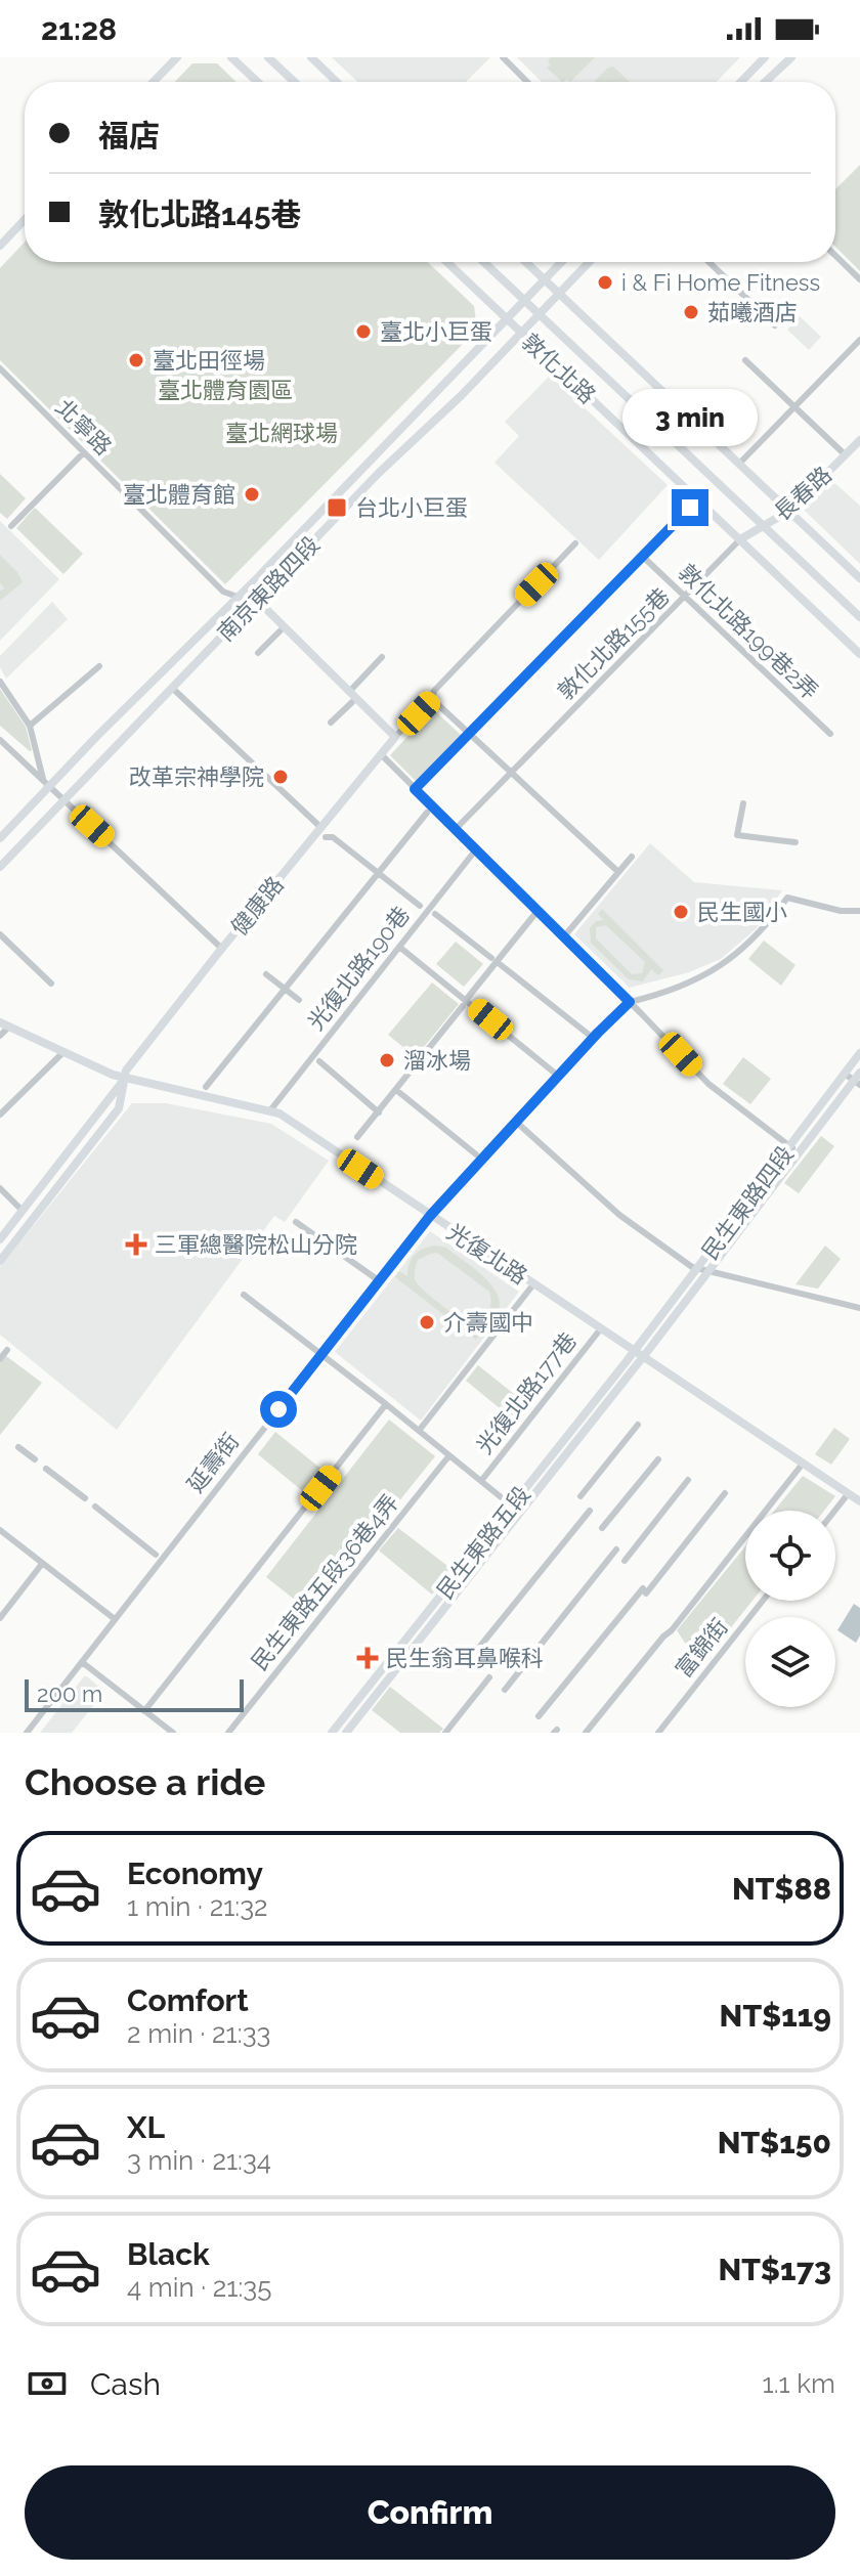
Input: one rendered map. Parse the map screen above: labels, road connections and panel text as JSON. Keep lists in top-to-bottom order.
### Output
{
  "streets": {
    "street": [
      "敦化北路",
      "北寧路",
      "長春路",
      "南京東路四段",
      "敦化北路199巷2弄",
      "敦化北路155巷",
      "健康路",
      "光復北路190巷",
      "民生東路四段",
      "光復北路",
      "光復北路177巷",
      "延壽街",
      "民生東路五段",
      "民生東路五段36巷4弄",
      "富錦街"
    ]
  },
  "crossings": [
    ["敦化北路", "長春路"],
    ["敦化北路", "南京東路四段"],
    ["敦化北路", "敦化北路155巷"],
    ["北寧路", "南京東路四段"],
    ["長春路", "敦化北路155巷"],
    ["敦化北路199巷2弄", "敦化北路155巷"],
    ["健康路", "光復北路"],
    ["光復北路190巷", "光復北路"],
    ["民生東路四段", "光復北路"],
    ["民生東路四段", "民生東路五段"],
    ["光復北路", "光復北路177巷"],
    ["光復北路", "延壽街"],
    ["光復北路", "民生東路五段"]
  ],
  "parks": ["臺北體育園區", "臺北網球場"],
  "places": {
    "other": [
      "i & Fi Home Fitness",
      "茹曦酒店",
      "臺北小巨蛋",
      "臺北田徑場",
      "臺北體育館",
      "改革宗神學院",
      "民生國小",
      "溜冰場",
      "介壽國中"
    ],
    "transit": ["台北小巨蛋"],
    "health": ["三軍總醫院松山分院", "民生翁耳鼻喉科"]
  },
  "scale_bar": "200 m",
  "page": {
    "status": "21:28",
    "banner": ["福店", "敦化北路145巷"],
    "bubble": "3 min",
    "scale": "200 m",
    "heading": "Choose a ride",
    "list": [
      {
        "name": "Economy",
        "note": "1 min · 21:32",
        "value": "NT$88"
      },
      {
        "name": "Comfort",
        "note": "2 min · 21:33",
        "value": "NT$119"
      },
      {
        "name": "XL",
        "note": "3 min · 21:34",
        "value": "NT$150"
      },
      {
        "name": "Black",
        "note": "4 min · 21:35",
        "value": "NT$173"
      }
    ],
    "pay": ["Cash", "1.1 km"],
    "buttons": "Confirm"
  }
}
